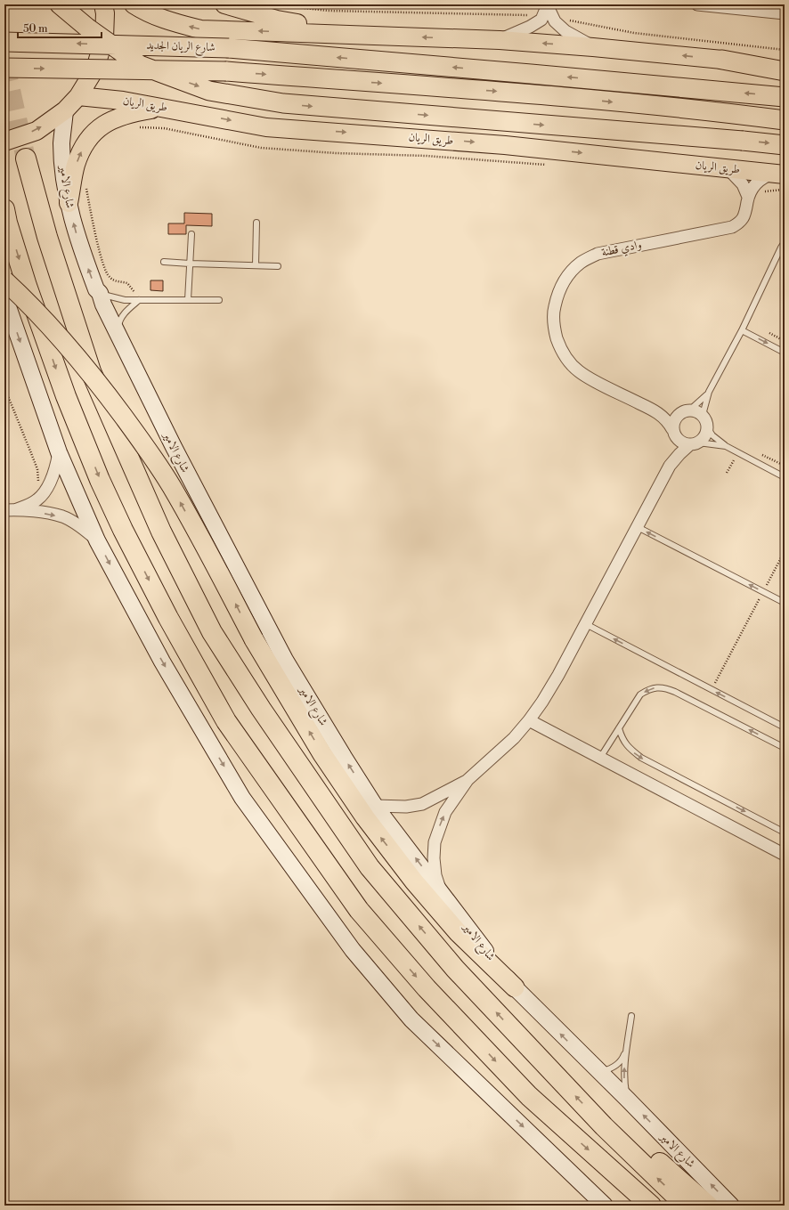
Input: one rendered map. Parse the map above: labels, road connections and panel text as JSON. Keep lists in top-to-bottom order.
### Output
{
  "streets": {
    "highway": ["شارع الريان الجديد"],
    "main road": ["طريق الريان", "شارع الامير"],
    "street": ["وادي قطنة"]
  },
  "crossings": [
    ["طريق الريان", "وادي قطنة"]
  ],
  "scale_bar": "50 m"
}
